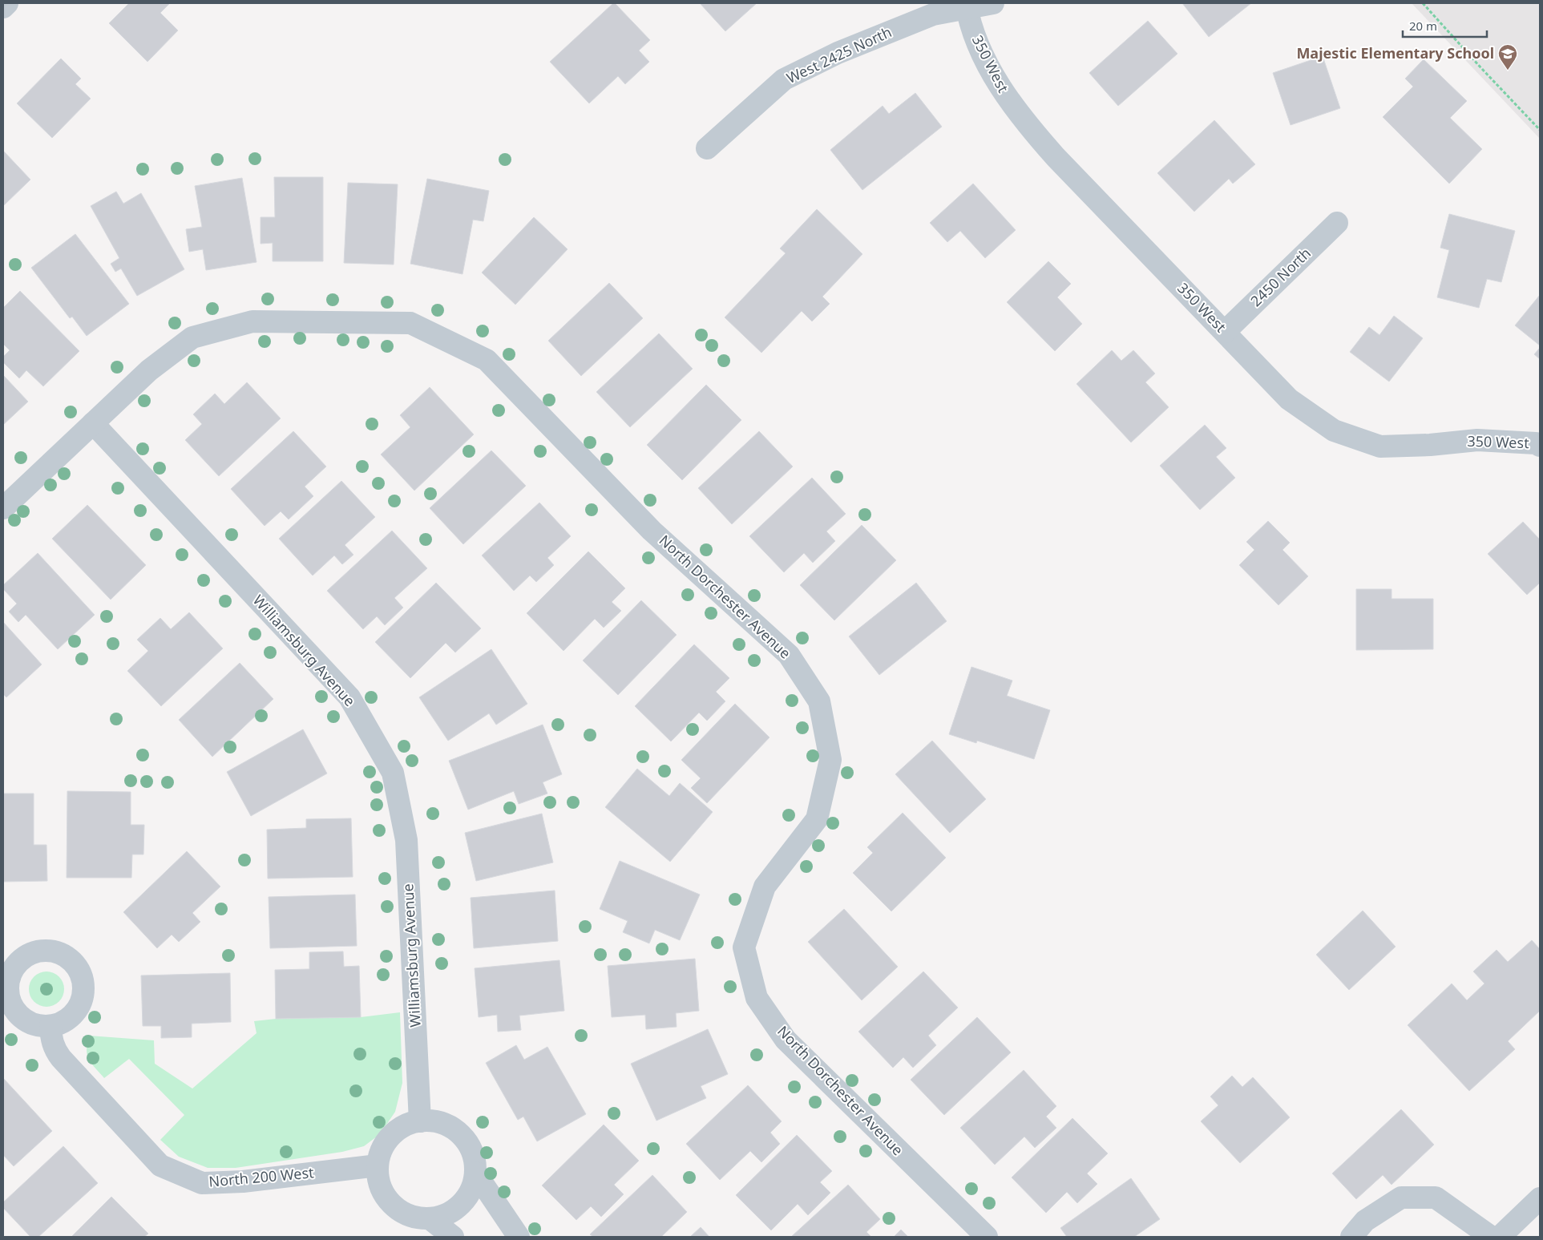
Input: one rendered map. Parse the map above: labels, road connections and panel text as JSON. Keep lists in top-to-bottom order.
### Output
{
  "streets": {
    "street": [
      "West 2425 North",
      "350 West",
      "2450 North",
      "North Dorchester Avenue",
      "Williamsburg Avenue",
      "North 200 West"
    ]
  },
  "crossings": [
    ["West 2425 North", "350 West"],
    ["350 West", "2450 North"],
    ["North Dorchester Avenue", "Williamsburg Avenue"],
    ["Williamsburg Avenue", "North 200 West"]
  ],
  "places": {
    "school or university": ["Majestic Elementary School"]
  },
  "scale_bar": "20 m"
}
